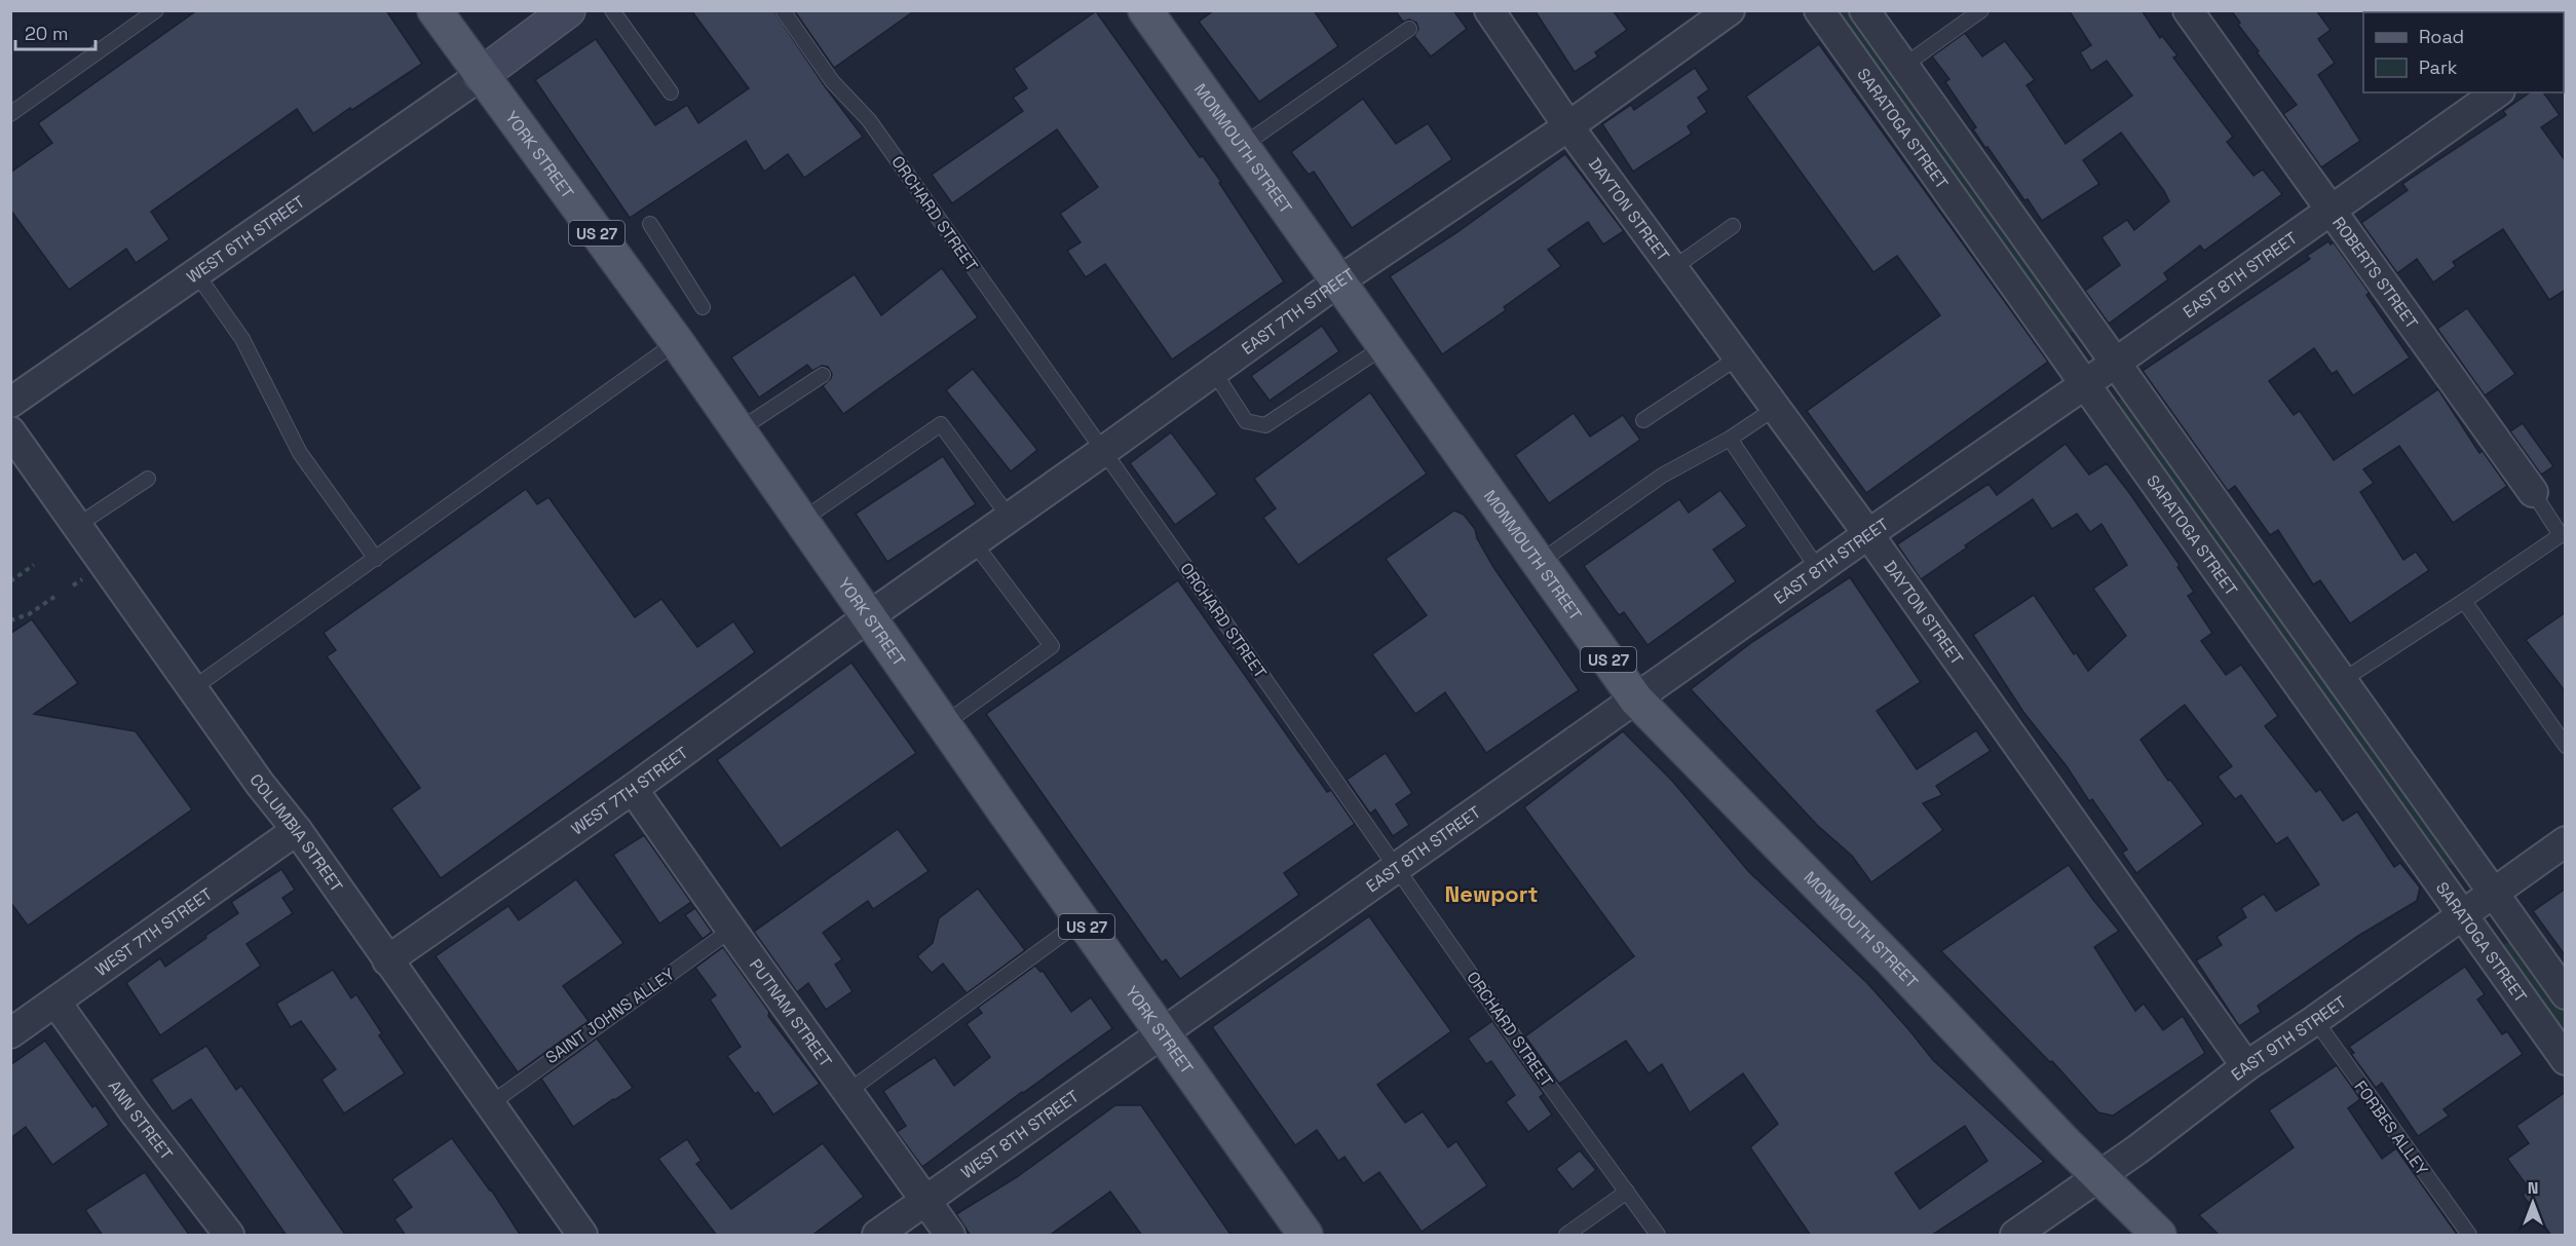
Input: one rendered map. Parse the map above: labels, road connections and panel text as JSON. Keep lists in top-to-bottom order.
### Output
{
  "streets": {
    "main road": ["MONMOUTH STREET", "YORK STREET", "US 27"],
    "street": [
      "SARATOGA STREET",
      "DAYTON STREET",
      "WEST 6TH STREET",
      "ROBERTS STREET",
      "EAST 8TH STREET",
      "EAST 7TH STREET",
      "WEST 7TH STREET",
      "COLUMBIA STREET",
      "PUTNAM STREET",
      "EAST 9TH STREET",
      "ANN STREET",
      "WEST 8TH STREET"
    ],
    "lane": ["ORCHARD STREET", "SAINT JOHNS ALLEY", "FORBES ALLEY"]
  },
  "crossings": [
    ["SARATOGA STREET", "EAST 8TH STREET"],
    ["SARATOGA STREET", "EAST 9TH STREET"],
    ["MONMOUTH STREET", "EAST 8TH STREET"],
    ["MONMOUTH STREET", "EAST 7TH STREET"],
    ["MONMOUTH STREET", "EAST 9TH STREET"],
    ["YORK STREET", "WEST 6TH STREET"],
    ["YORK STREET", "EAST 8TH STREET"],
    ["YORK STREET", "EAST 7TH STREET"],
    ["YORK STREET", "WEST 7TH STREET"],
    ["YORK STREET", "WEST 8TH STREET"],
    ["DAYTON STREET", "EAST 8TH STREET"],
    ["DAYTON STREET", "EAST 7TH STREET"],
    ["DAYTON STREET", "EAST 9TH STREET"],
    ["ORCHARD STREET", "EAST 8TH STREET"],
    ["ORCHARD STREET", "EAST 7TH STREET"],
    ["ROBERTS STREET", "EAST 8TH STREET"],
    ["EAST 8TH STREET", "WEST 8TH STREET"],
    ["EAST 7TH STREET", "WEST 7TH STREET"],
    ["WEST 7TH STREET", "COLUMBIA STREET"],
    ["WEST 7TH STREET", "PUTNAM STREET"],
    ["WEST 7TH STREET", "ANN STREET"],
    ["COLUMBIA STREET", "SAINT JOHNS ALLEY"],
    ["PUTNAM STREET", "SAINT JOHNS ALLEY"],
    ["PUTNAM STREET", "WEST 8TH STREET"],
    ["EAST 9TH STREET", "FORBES ALLEY"]
  ],
  "districts": ["Newport"],
  "legend": ["Road", "Park"],
  "scale_bar": "20 m",
  "north": "top"
}
